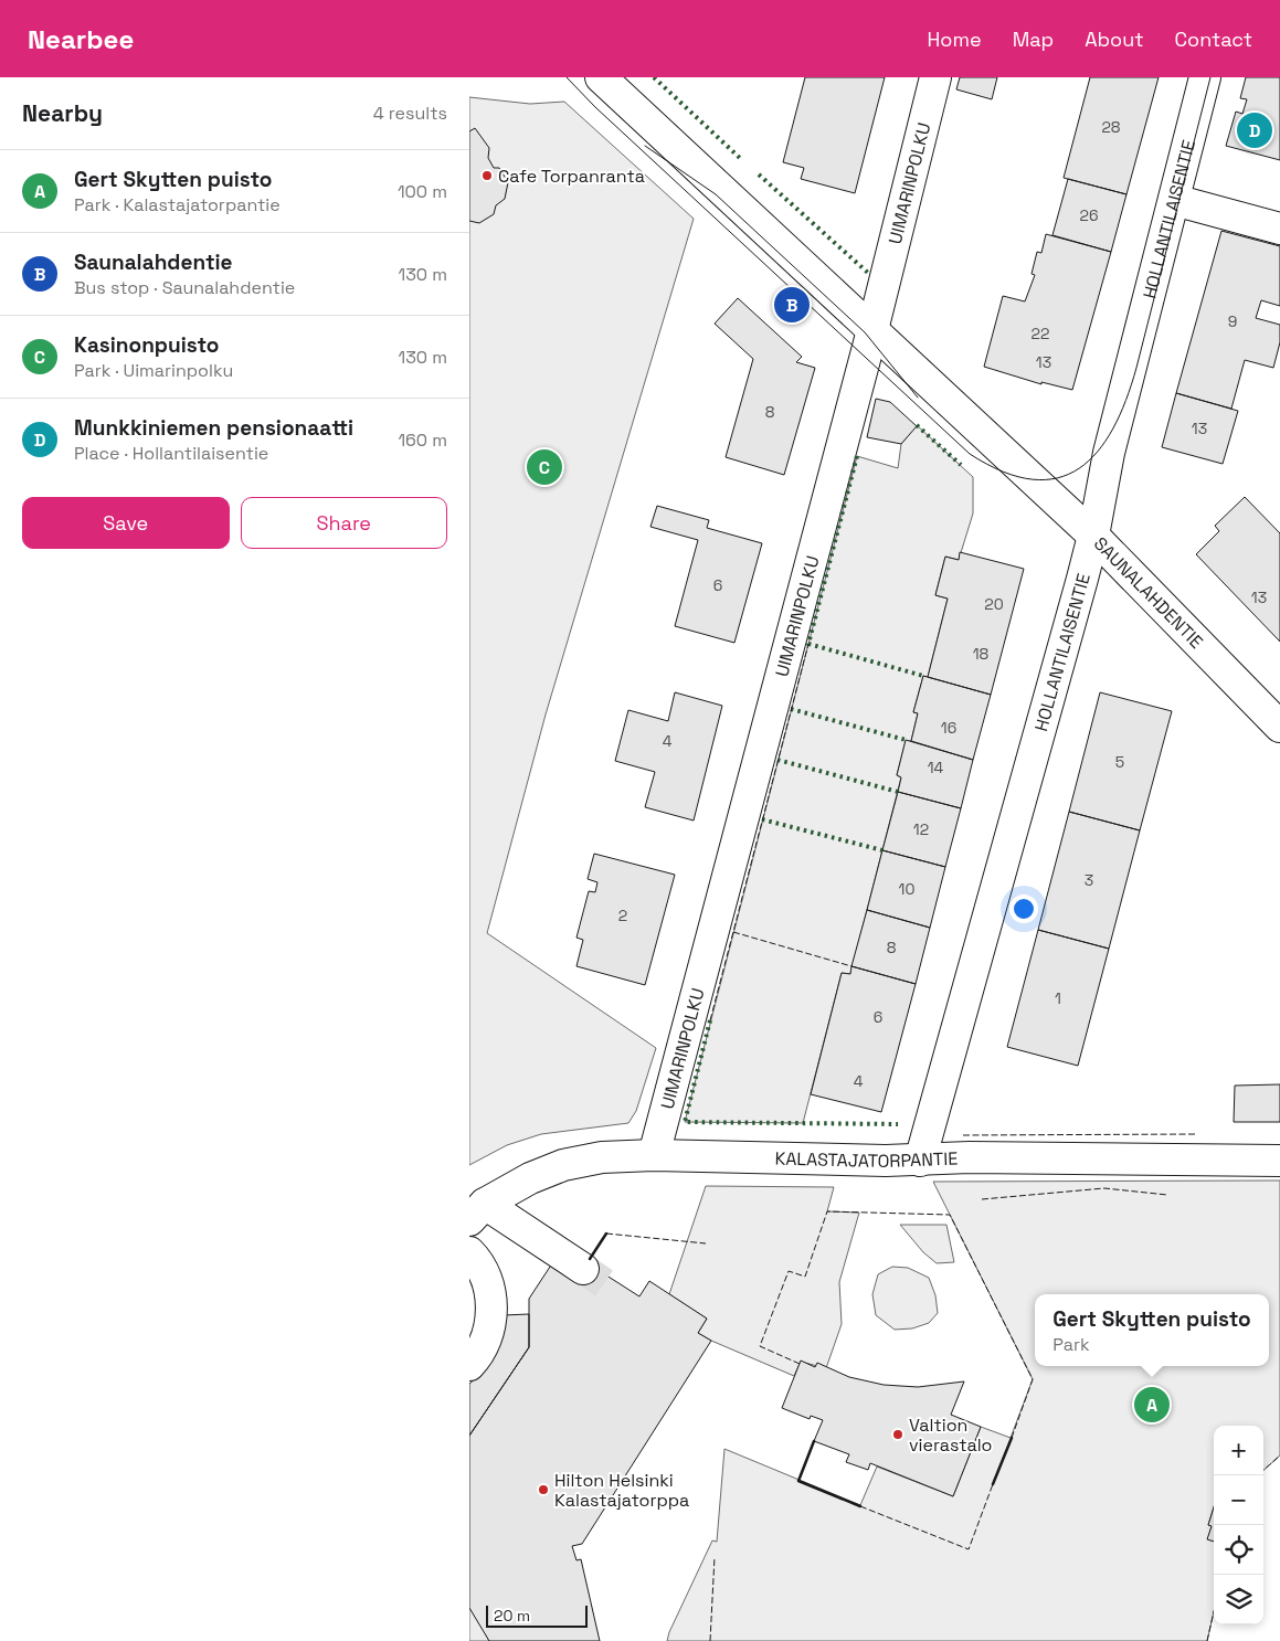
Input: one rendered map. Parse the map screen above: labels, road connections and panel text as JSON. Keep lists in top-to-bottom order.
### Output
{
  "streets": {
    "street": [
      "UIMARINPOLKU",
      "HOLLANTILAISENTIE",
      "SAUNALAHDENTIE",
      "KALASTAJATORPANTIE"
    ]
  },
  "crossings": [
    ["UIMARINPOLKU", "SAUNALAHDENTIE"],
    ["UIMARINPOLKU", "KALASTAJATORPANTIE"],
    ["HOLLANTILAISENTIE", "SAUNALAHDENTIE"],
    ["HOLLANTILAISENTIE", "KALASTAJATORPANTIE"]
  ],
  "places": ["Cafe Torpanranta", "Valtion vierastalo", "Hilton Helsinki Kalastajatorppa"],
  "house_numbers": [
    "28",
    "26",
    "9",
    "22",
    "13",
    "8",
    "13",
    "6",
    "13",
    "20",
    "18",
    "16",
    "4",
    "5",
    "14",
    "12",
    "3",
    "10",
    "2",
    "8",
    "1",
    "6",
    "4"
  ],
  "scale_bar": "20 m",
  "page": {
    "header": "Nearbee",
    "nav": [
      "Home",
      "Map",
      "About",
      "Contact"
    ],
    "heading": ["Nearby", "4 results"],
    "pins": [
      "D",
      "B",
      "C",
      "A"
    ],
    "list": [
      {
        "mark": "A",
        "name": "Gert Skytten puisto",
        "note": "Park · Kalastajatorpantie",
        "value": "100 m"
      },
      {
        "mark": "B",
        "name": "Saunalahdentie",
        "note": "Bus stop · Saunalahdentie",
        "value": "130 m"
      },
      {
        "mark": "C",
        "name": "Kasinonpuisto",
        "note": "Park · Uimarinpolku",
        "value": "130 m"
      },
      {
        "mark": "D",
        "name": "Munkkiniemen pensionaatti",
        "note": "Place · Hollantilaisentie",
        "value": "160 m"
      }
    ],
    "buttons": ["Save", "Share"],
    "popup": ["Gert Skytten puisto", "Park"],
    "map_buttons": ["+", "−"],
    "scale": "20 m"
  }
}
